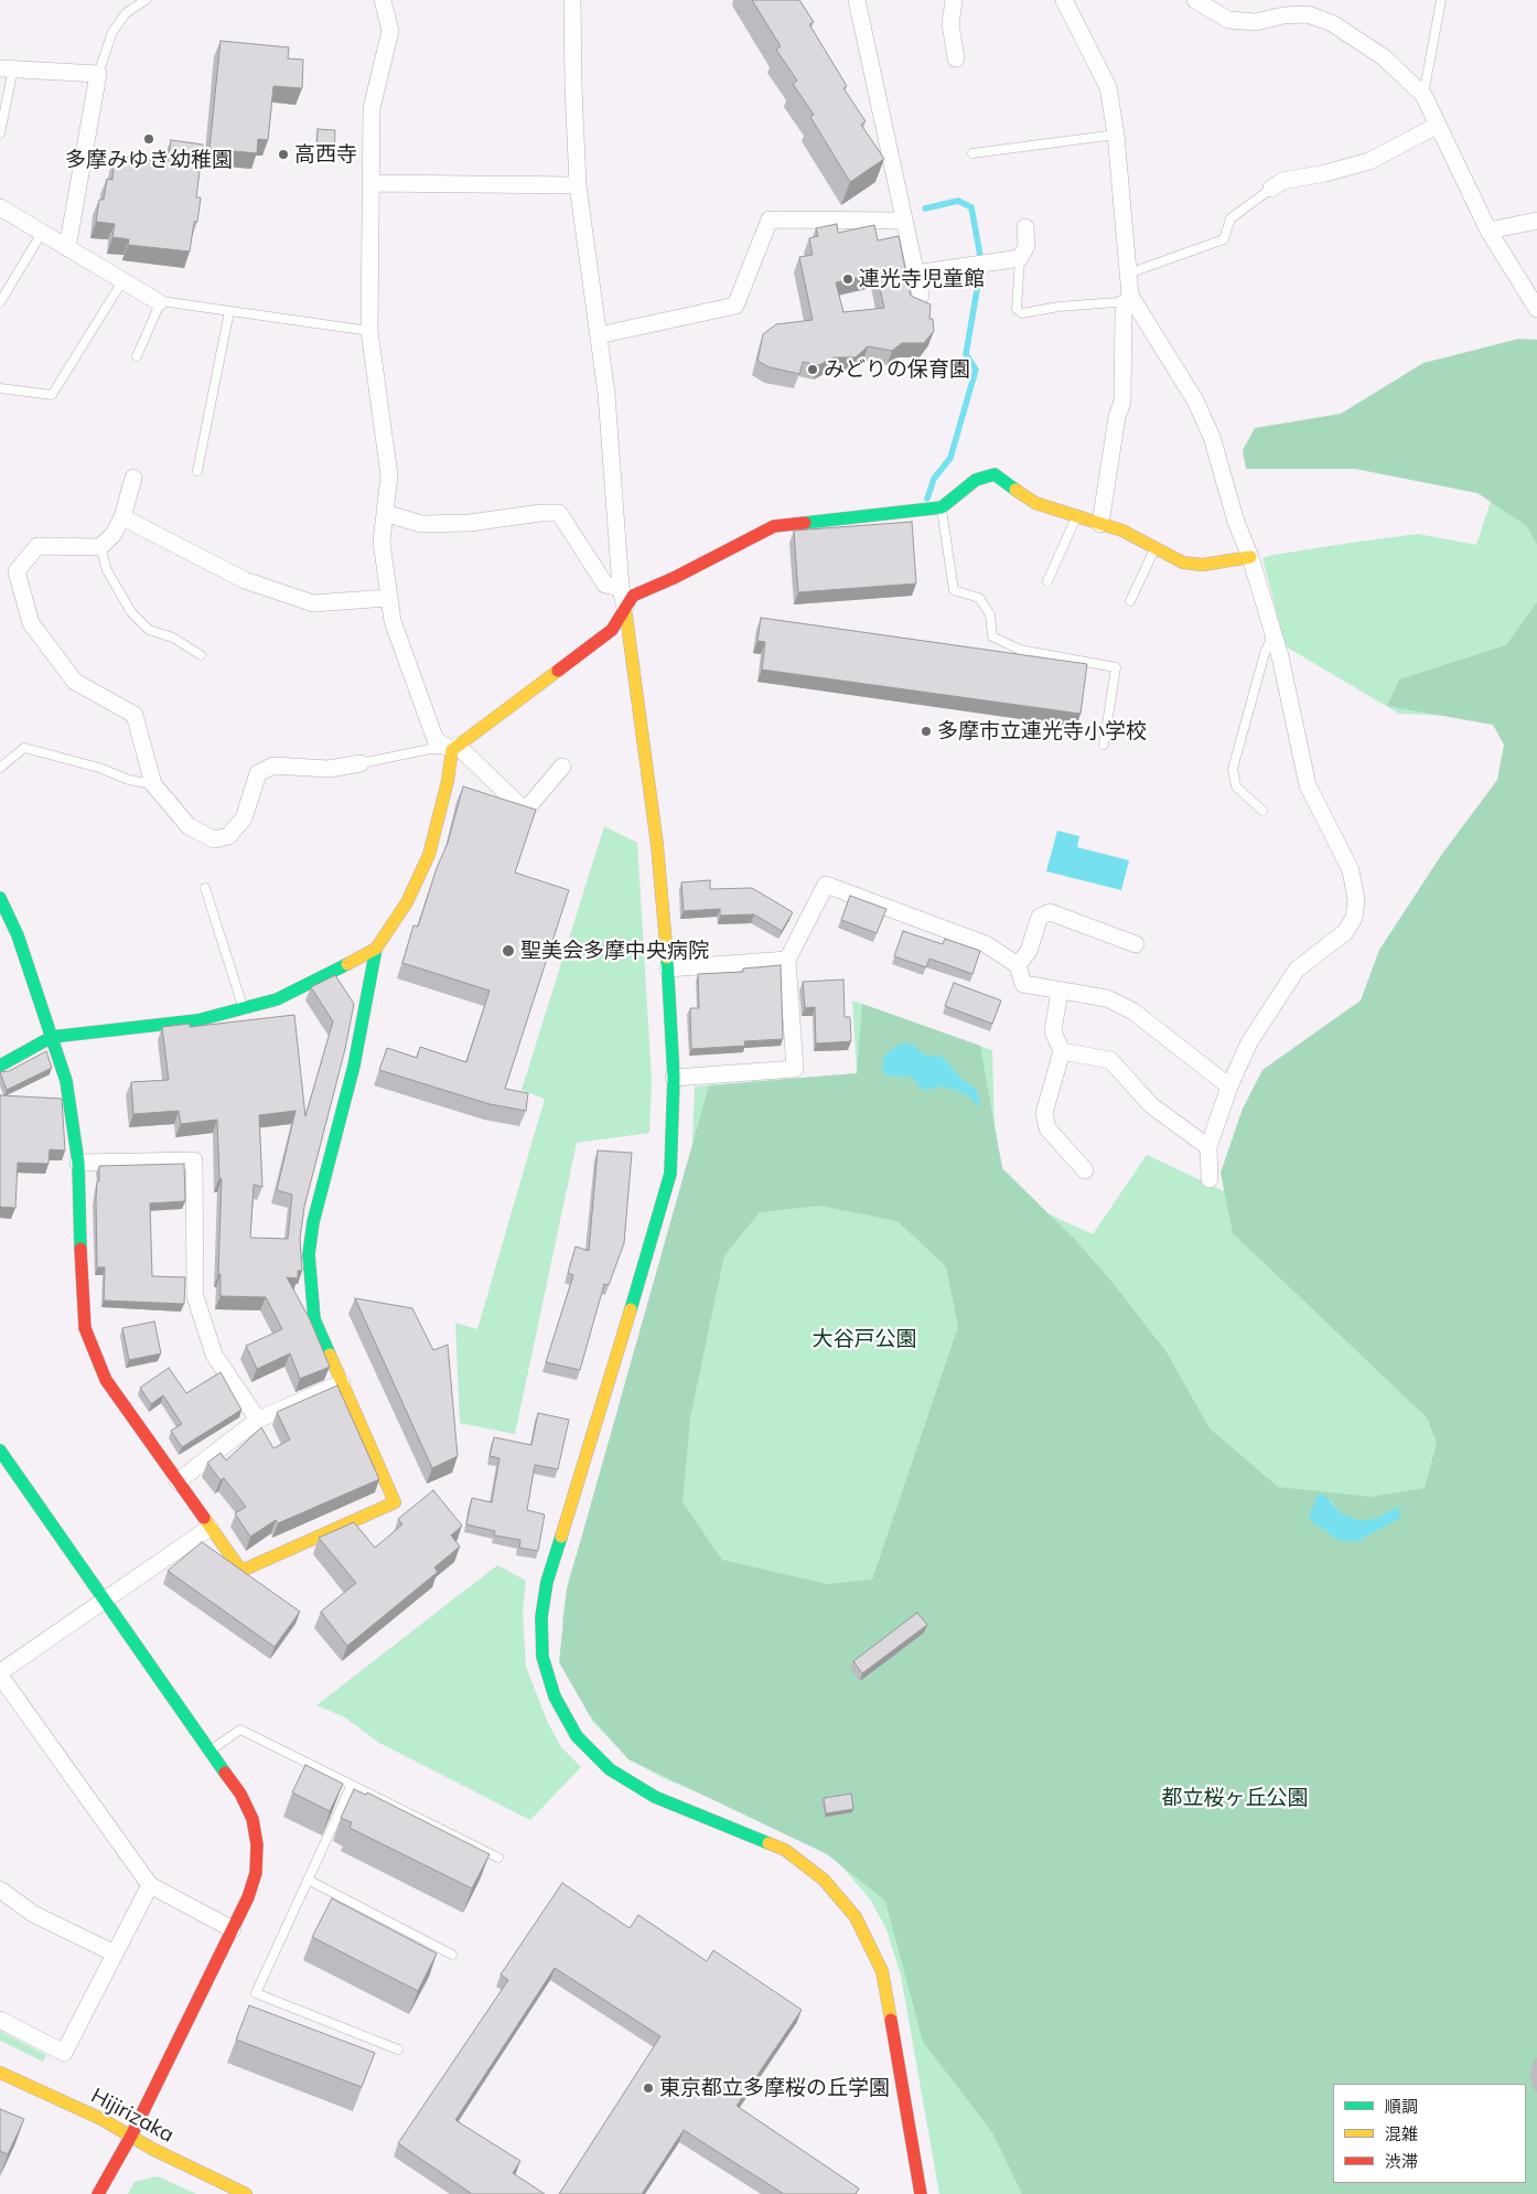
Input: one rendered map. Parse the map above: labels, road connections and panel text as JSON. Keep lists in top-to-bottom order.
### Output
{
  "streets": {
    "street": ["Hijirizaka"]
  },
  "parks": ["大谷戸公園", "都立桜ヶ丘公園"],
  "places": [
    "多摩みゆき幼稚園",
    "高西寺",
    "連光寺児童館",
    "みどりの保育園",
    "多摩市立連光寺小学校",
    "聖美会多摩中央病院",
    "東京都立多摩桜の丘学園"
  ],
  "legend": ["順調", "混雑", "渋滞"]
}
